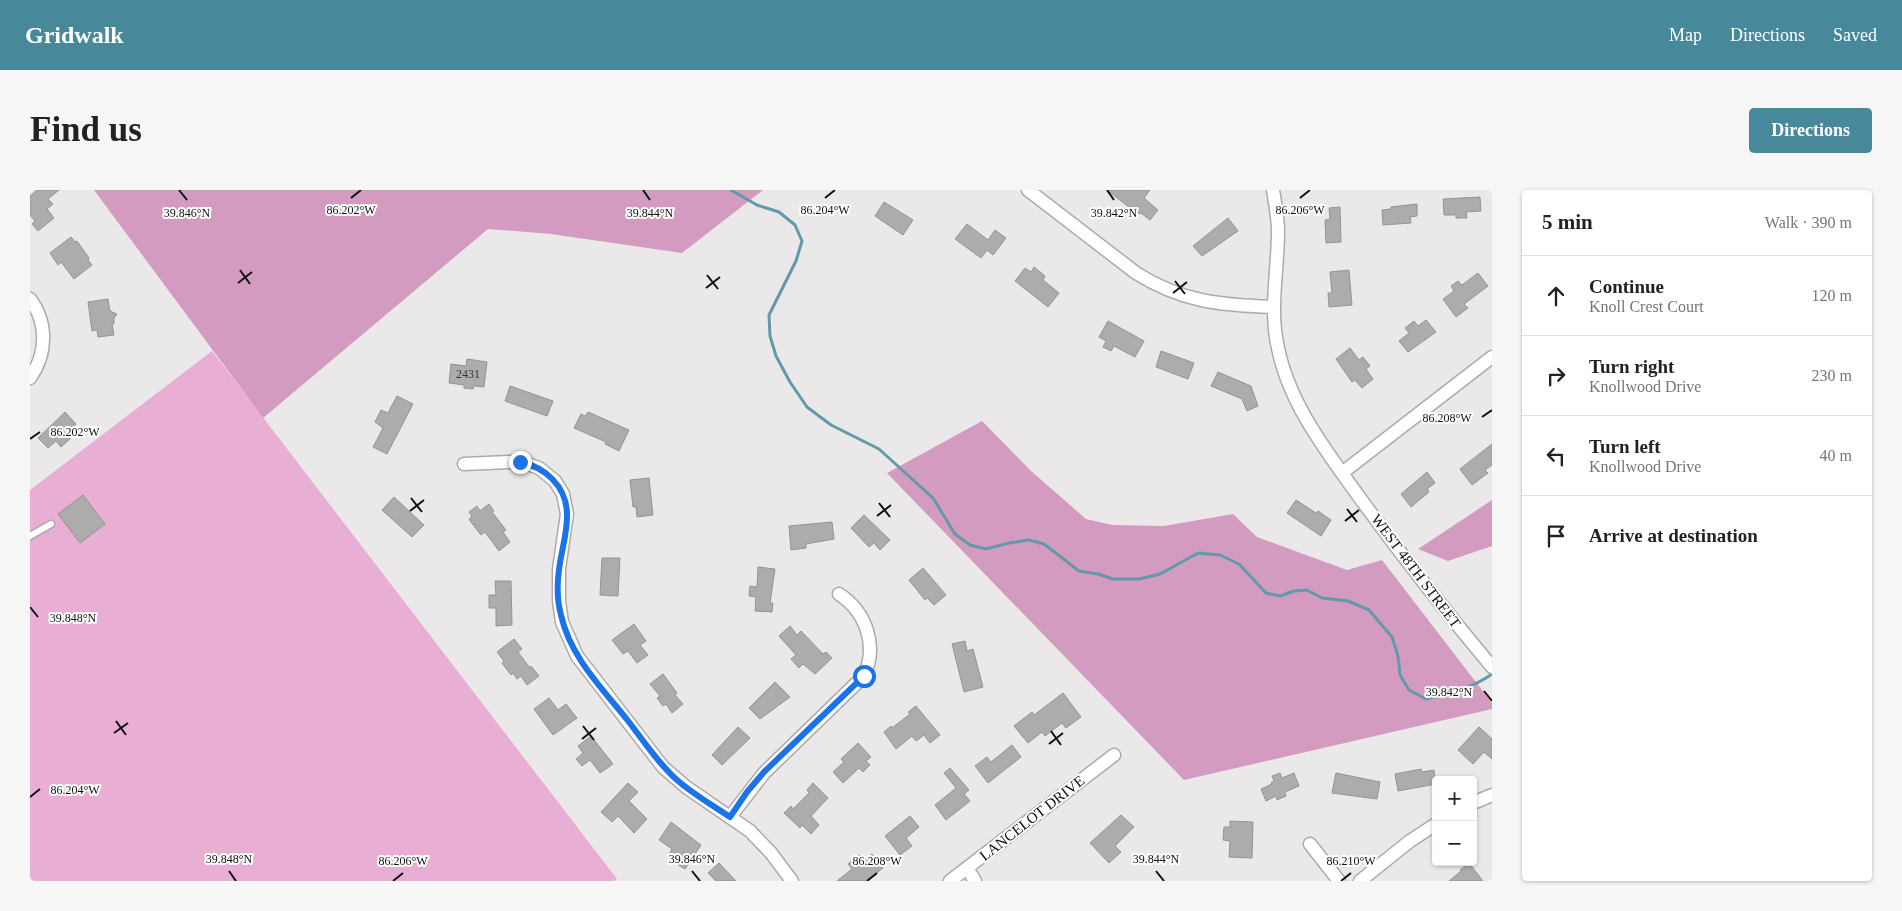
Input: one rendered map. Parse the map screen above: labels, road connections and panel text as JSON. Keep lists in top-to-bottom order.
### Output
{
  "streets": {
    "street": ["WEST 48TH STREET", "LANCELOT DRIVE"]
  },
  "house_numbers": ["2431"],
  "page": {
    "header": "Gridwalk",
    "nav": ["Map", "Directions", "Saved"],
    "buttons": "Directions",
    "title": "Find us",
    "heading": ["5 min", "Walk · 390 m"],
    "list": [
      ["Continue", "Knoll Crest Court", "120 m"],
      ["Turn right", "Knollwood Drive", "230 m"],
      ["Turn left", "Knollwood Drive", "40 m"],
      "Arrive at destination"
    ],
    "map_buttons": ["+", "−"]
  },
  "coordinates": [
    "86.202°W",
    "86.204°W",
    "86.206°W",
    "39.846°N",
    "39.844°N",
    "39.842°N",
    "86.208°W",
    "39.848°N",
    "86.210°W"
  ]
}
